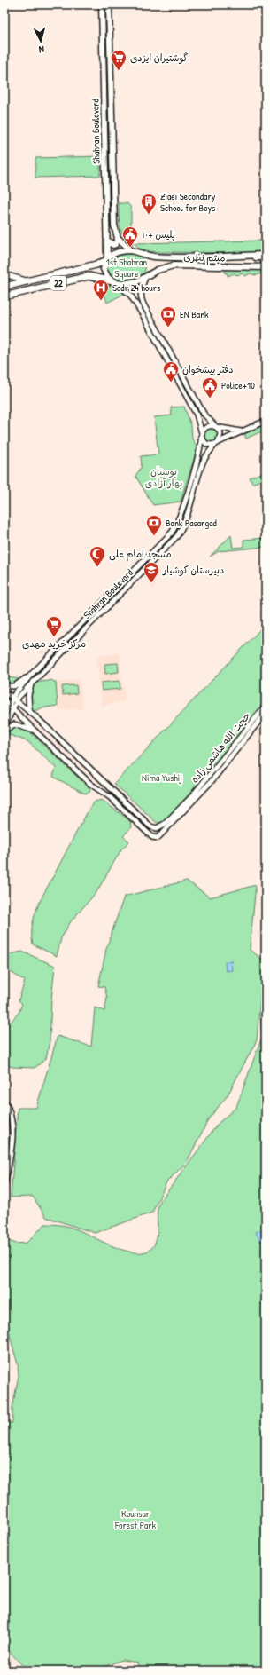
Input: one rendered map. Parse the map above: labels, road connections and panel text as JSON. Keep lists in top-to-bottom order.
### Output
{
  "streets": {
    "highway": ["22"],
    "main road": ["Shahran Boulevard", "میثم نظری"],
    "street": ["حجت الله هاشمی زاده"]
  },
  "crossings": [
    ["Shahran Boulevard", "22"]
  ],
  "parks": [
    "1st Shahran Square",
    "بوستان بهار آزادی",
    "Nima Yushij",
    "Kouhsar Forest Park"
  ],
  "places": {
    "supermarket": ["گوشتیران ایزدی", "مرکز خرید مهدی"],
    "building": ["Ziaei Secondary School for Boys"],
    "public building": ["پلیس +۱۰", "دفتر پیشخوان", "Police+10"],
    "hospital": ["Sadr 24 hours"],
    "bank": ["EN Bank", "Bank Pasargad"],
    "mosque": ["مسجد امام علی"],
    "school or university": ["دبیرستان کوشیار"]
  },
  "north": "bottom"
}
